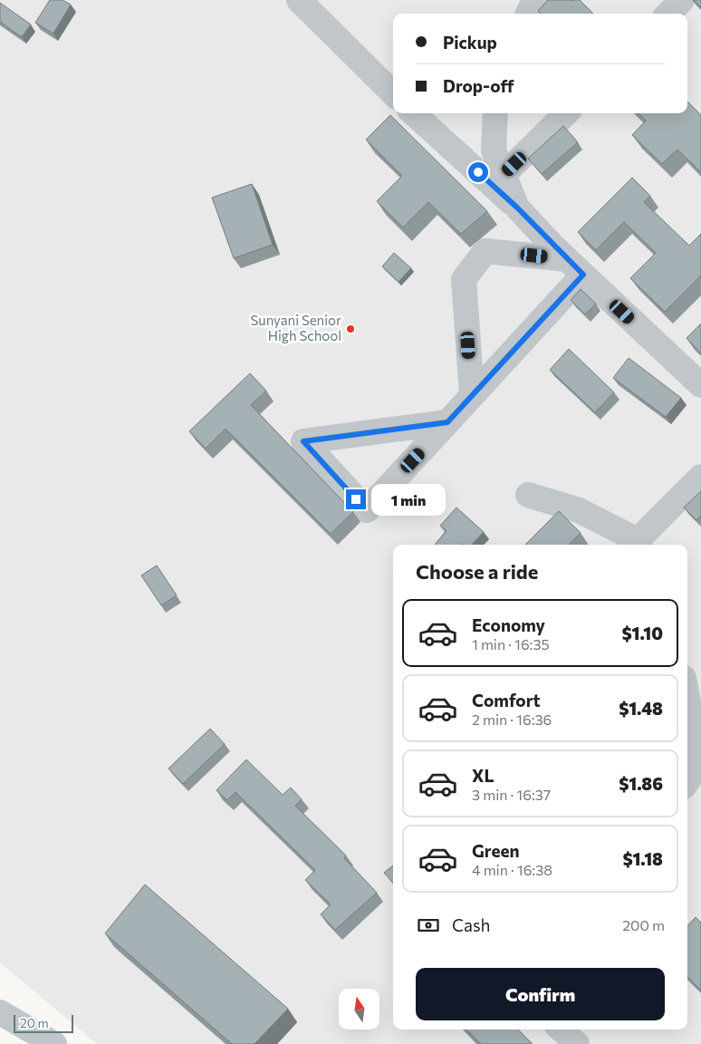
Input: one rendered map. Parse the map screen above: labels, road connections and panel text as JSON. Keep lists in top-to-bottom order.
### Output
{
  "places": ["Sunyani Senior High School"],
  "scale_bar": "20 m",
  "north": "top",
  "page": {
    "banner": ["Pickup", "Drop-off"],
    "bubble": "1 min",
    "heading": "Choose a ride",
    "list": [
      {
        "name": "Economy",
        "note": "1 min · 16:35",
        "value": "$1.10"
      },
      {
        "name": "Comfort",
        "note": "2 min · 16:36",
        "value": "$1.48"
      },
      {
        "name": "XL",
        "note": "3 min · 16:37",
        "value": "$1.86"
      },
      {
        "name": "Green",
        "note": "4 min · 16:38",
        "value": "$1.18"
      }
    ],
    "pay": ["Cash", "200 m"],
    "buttons": "Confirm",
    "scale": "20 m"
  }
}
